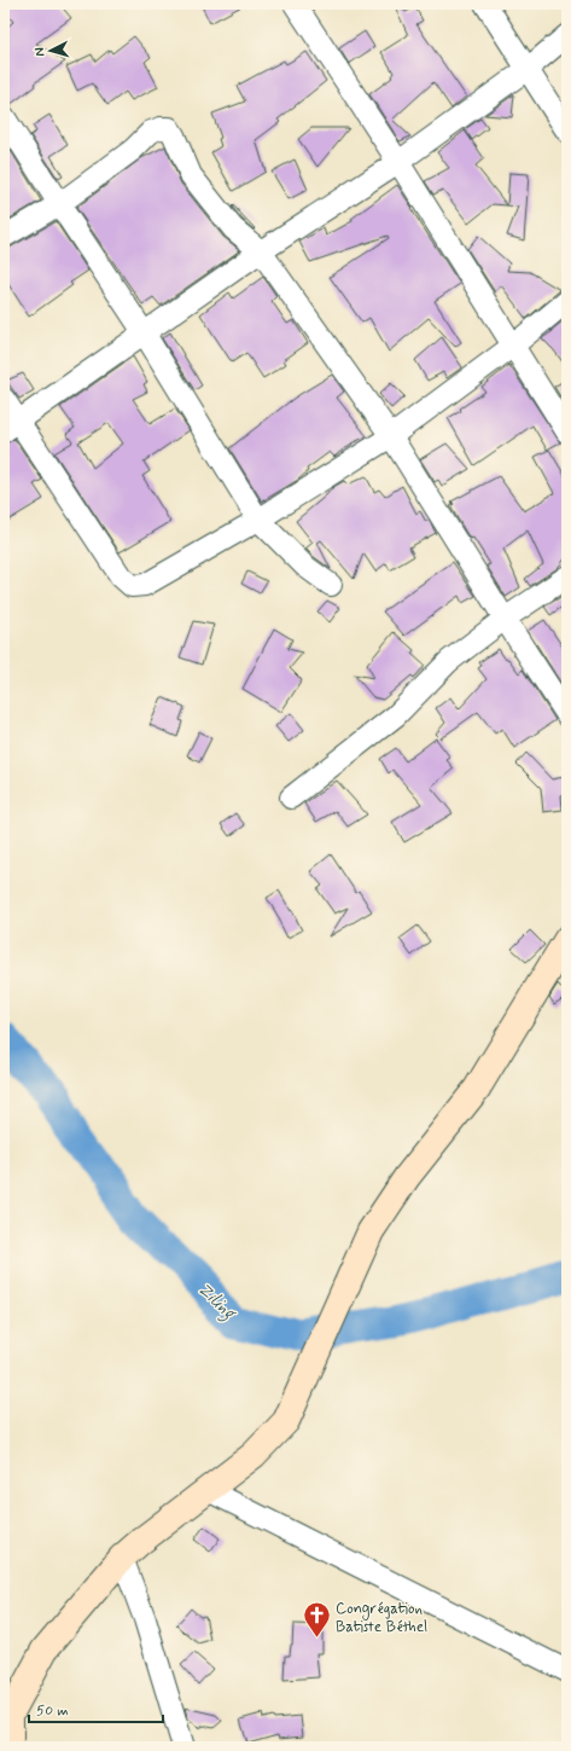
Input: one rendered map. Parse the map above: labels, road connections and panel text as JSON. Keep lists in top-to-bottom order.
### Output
{
  "water": ["Ziling"],
  "places": {
    "church": ["Congrégation Batiste Béthel"]
  },
  "scale_bar": "50 m",
  "north": "left"
}
